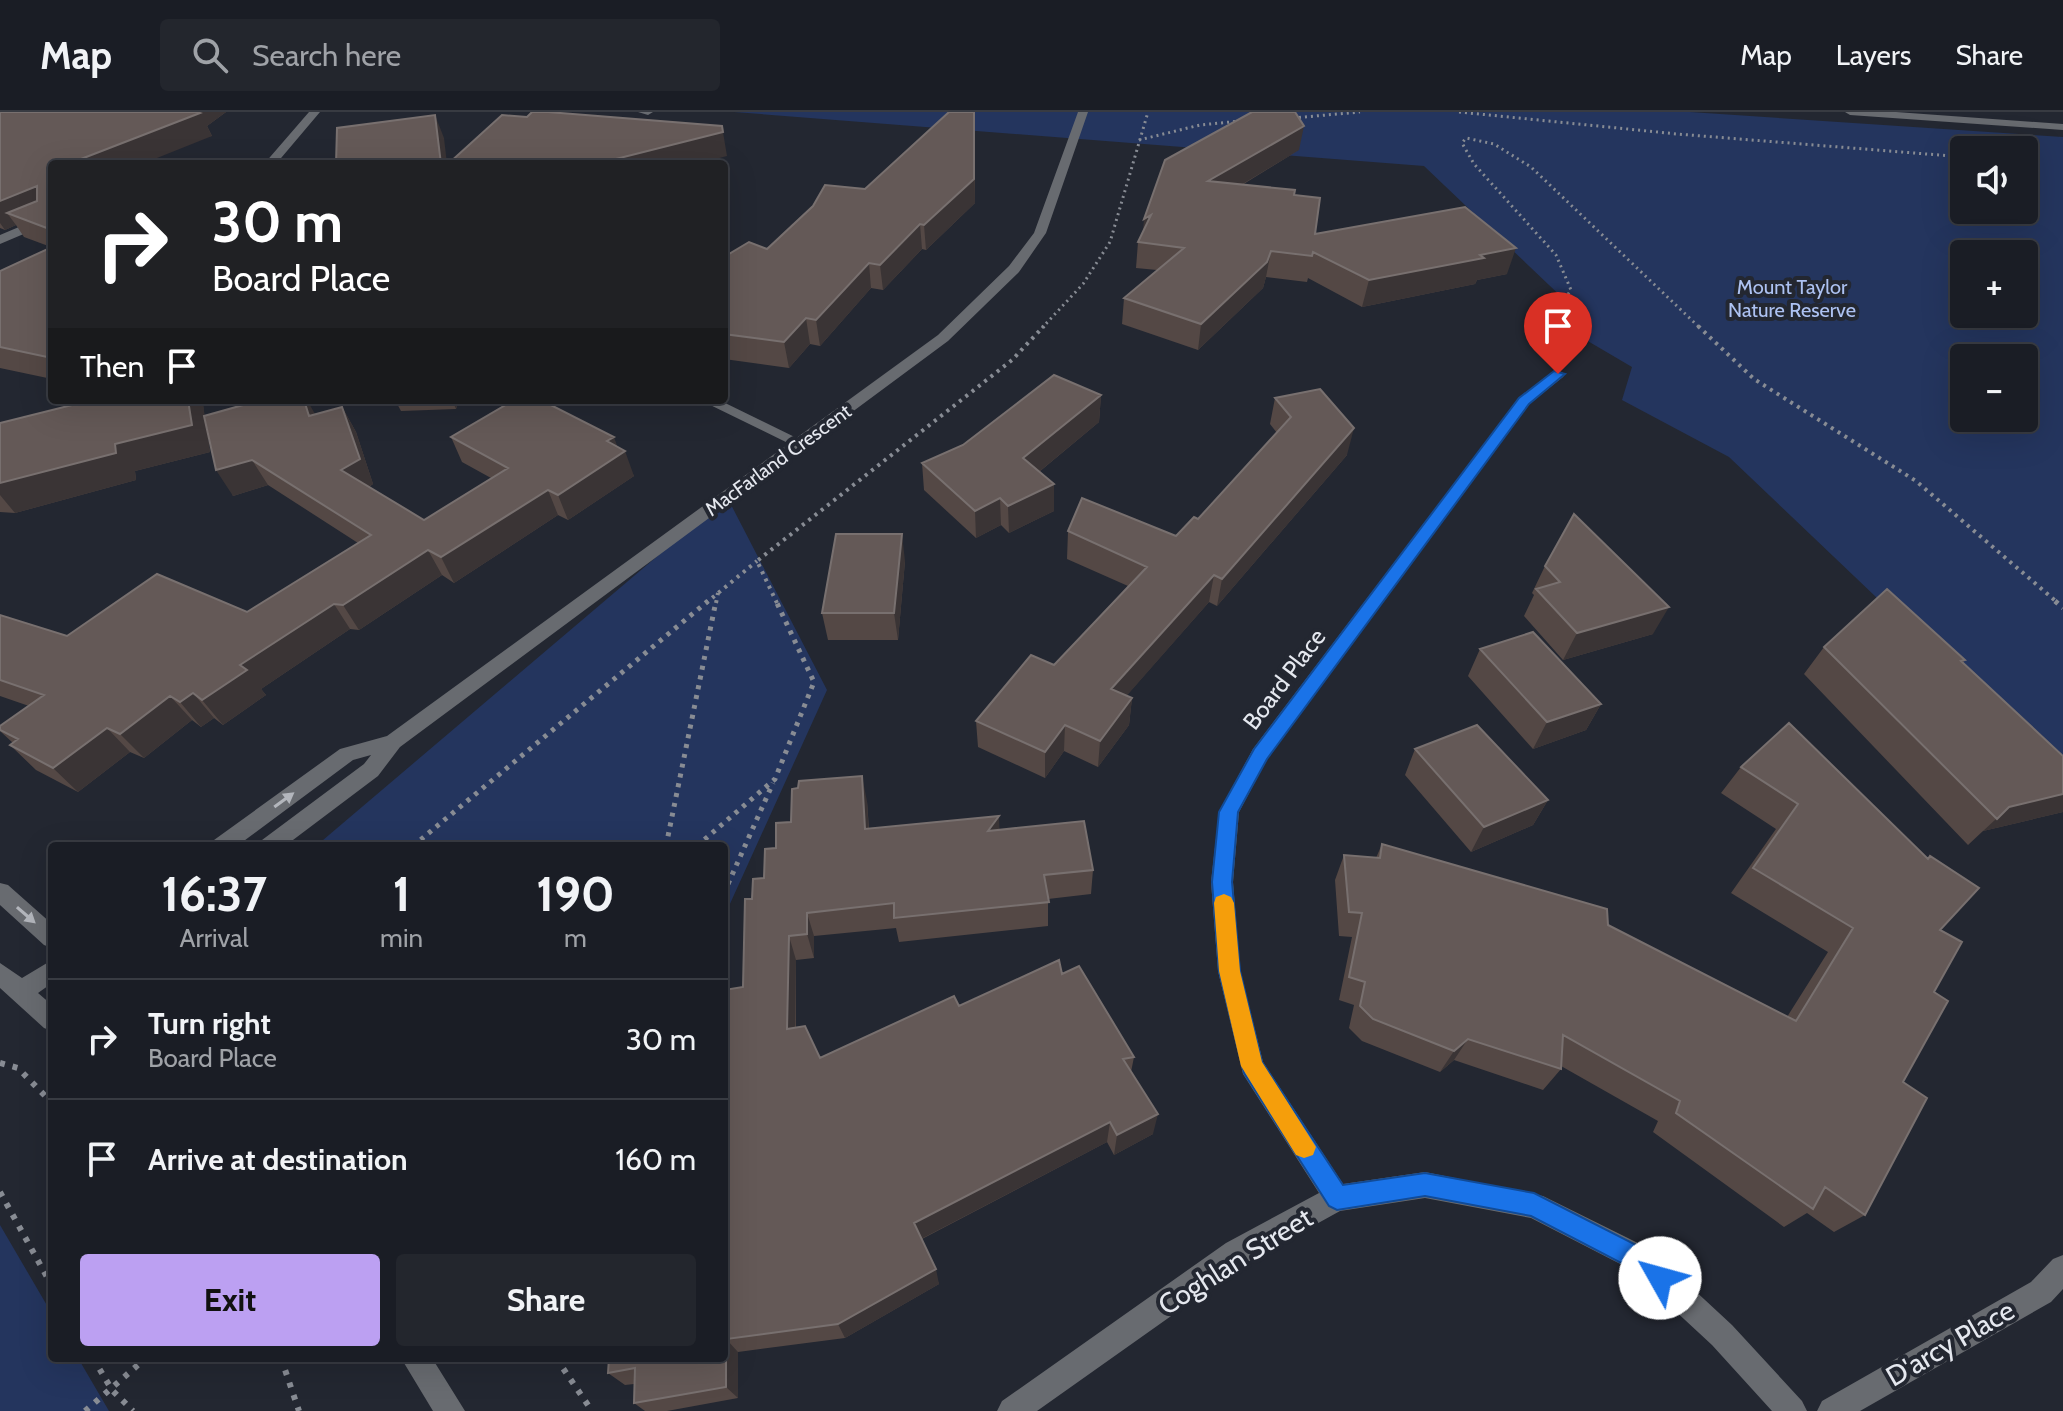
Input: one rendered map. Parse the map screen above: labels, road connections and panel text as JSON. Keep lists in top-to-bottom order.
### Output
{
  "streets": {
    "street": [
      "MacFarland Crescent",
      "Board Place",
      "Coghlan Street",
      "D'arcy Place"
    ]
  },
  "crossings": [
    ["Board Place", "Coghlan Street"]
  ],
  "parks": ["Mount Taylor Nature Reserve"],
  "page": {
    "header": "Map",
    "search": "Search here",
    "nav": ["Map", "Layers", "Share"],
    "map_buttons": ["+", "−"],
    "turn": ["30 m", "Board Place"],
    "then": "Then",
    "eta": [
      "16:37",
      "Arrival",
      "1",
      "min",
      "190",
      "m"
    ],
    "list": [
      {
        "name": "Turn right",
        "note": "Board Place",
        "value": "30 m"
      },
      {
        "name": "Arrive at destination",
        "value": "160 m"
      }
    ],
    "buttons": ["Exit", "Share"]
  }
}
